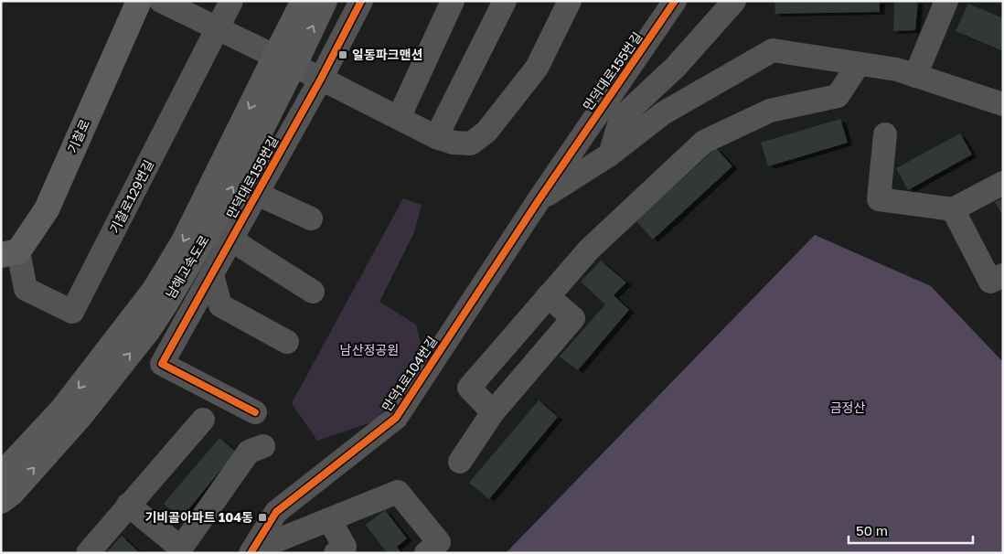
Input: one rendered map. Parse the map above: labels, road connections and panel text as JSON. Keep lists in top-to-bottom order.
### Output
{
  "streets": {
    "highway": ["남해고속도로"],
    "main road": ["기찰로"],
    "street": ["만덕대로155번길", "기찰로129번길", "만덕1로104번길"]
  },
  "crossings": [
    ["만덕대로155번길", "만덕1로104번길"],
    ["기찰로", "기찰로129번길"]
  ],
  "parks": ["남산정공원", "금정산"],
  "places": {
    "transit": ["일동파크맨션", "기비골아파트 104동"]
  },
  "scale_bar": "50 m"
}
